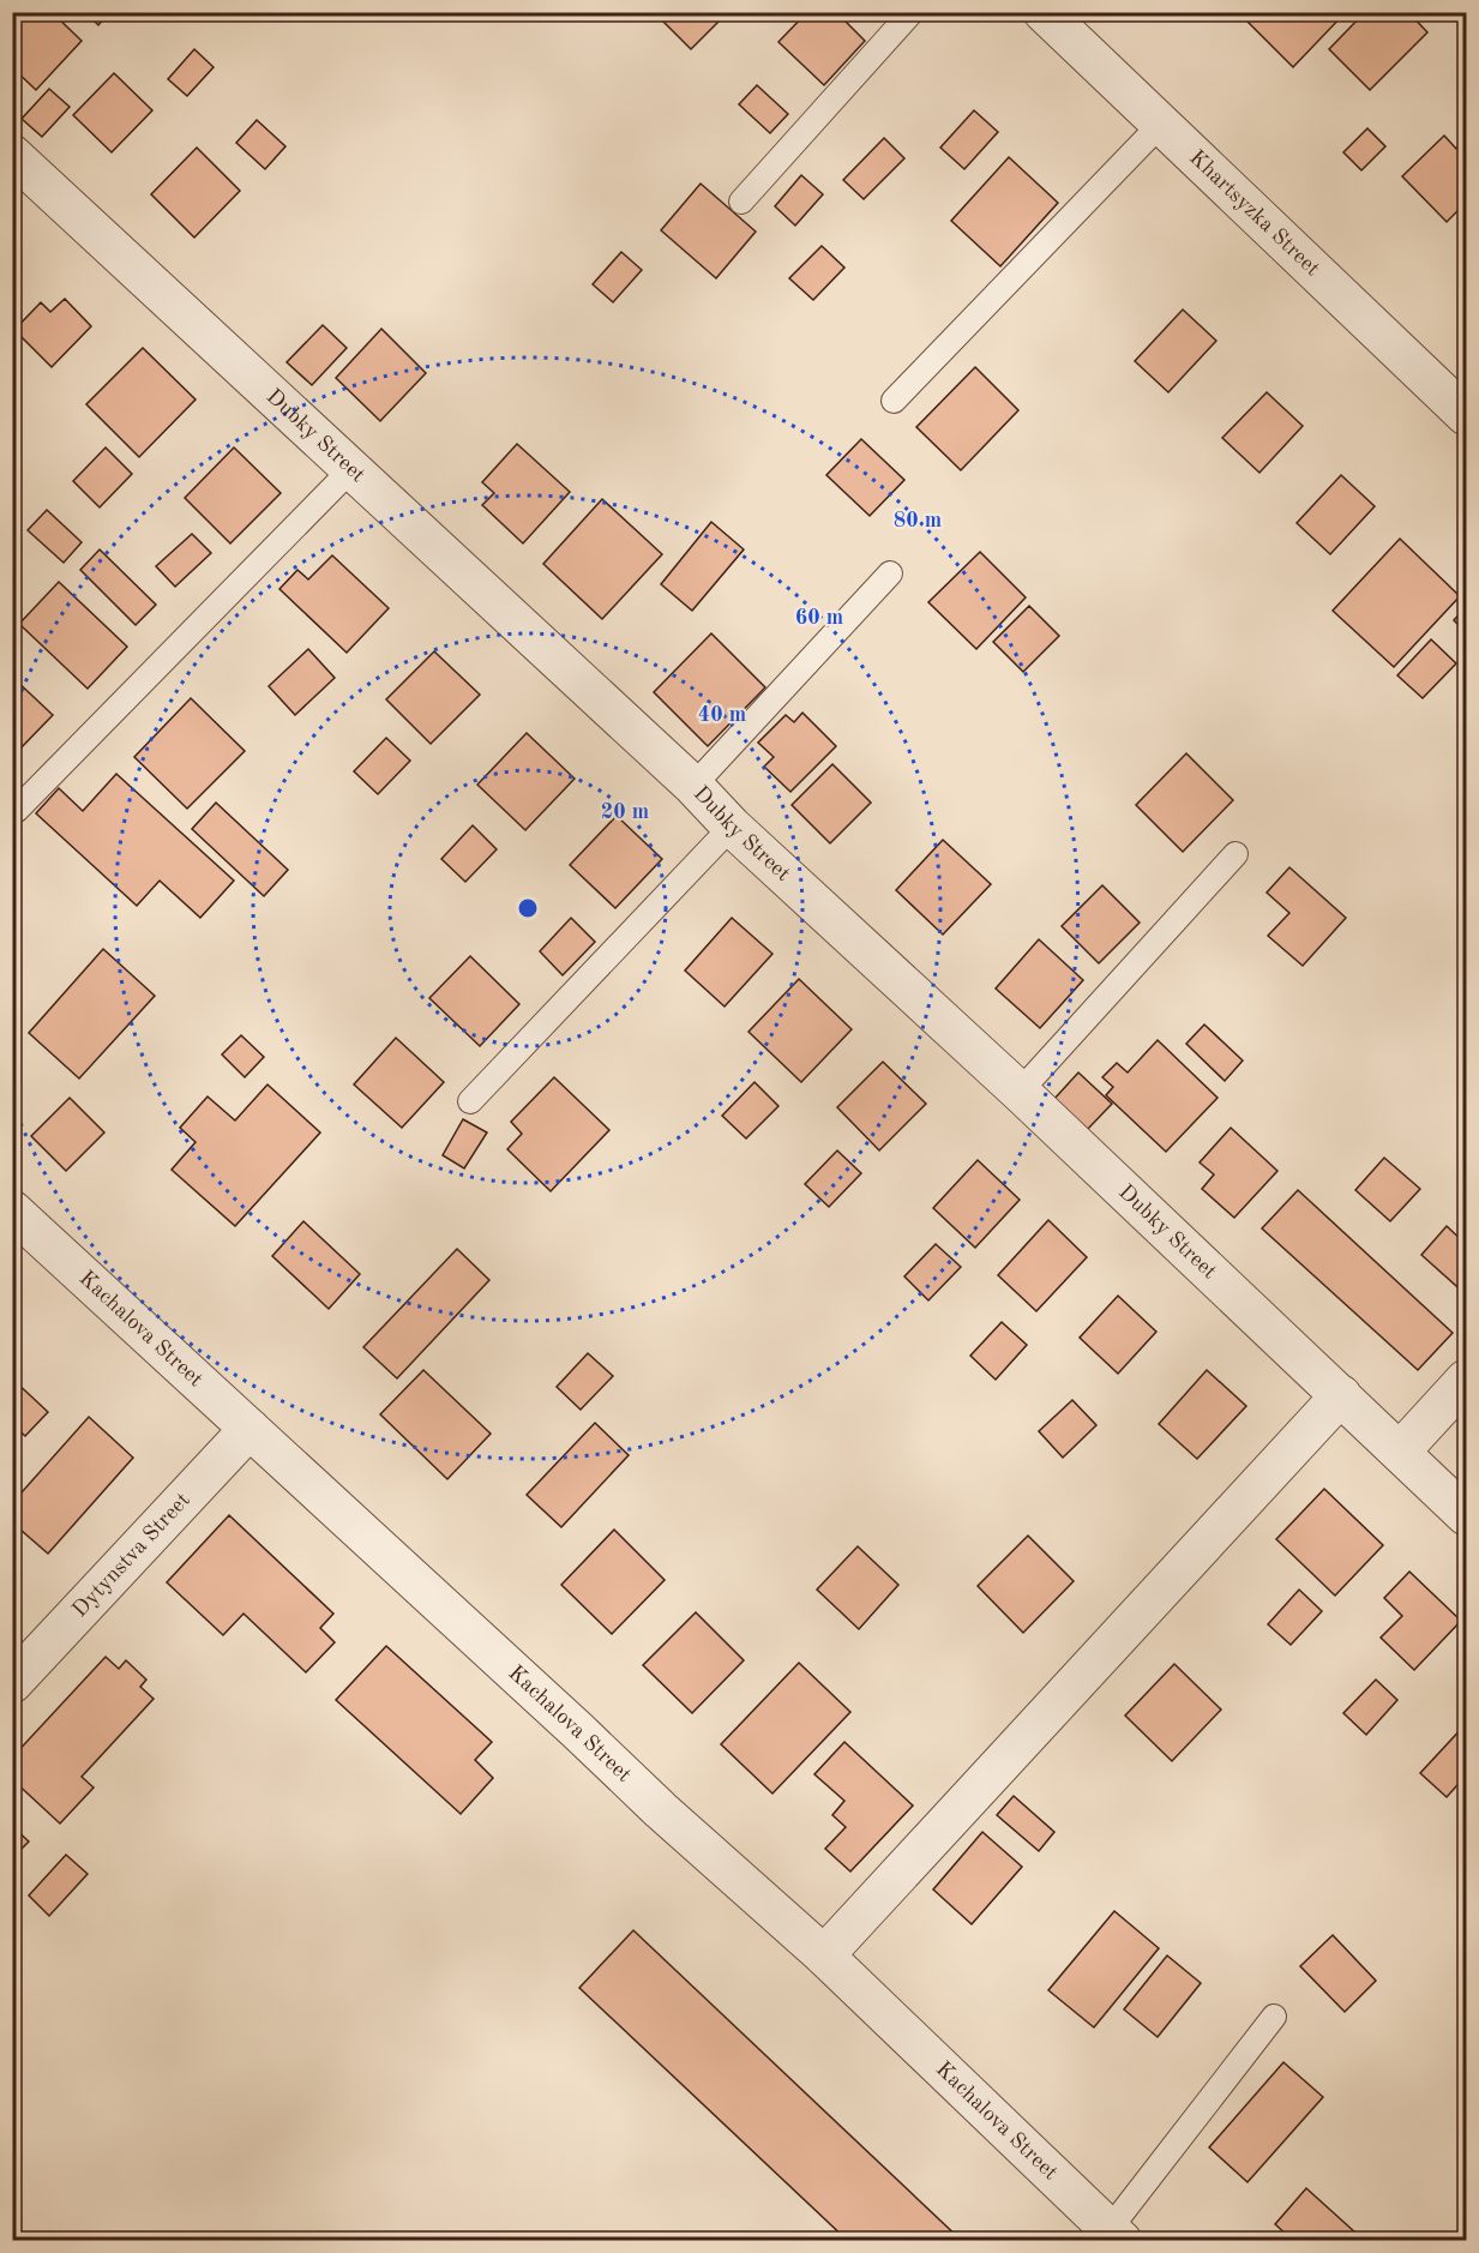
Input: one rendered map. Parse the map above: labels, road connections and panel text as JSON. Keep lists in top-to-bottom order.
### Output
{
  "streets": {
    "street": [
      "Khartsyzka Street",
      "Dubky Street",
      "Kachalova Street",
      "Dytynstva Street"
    ]
  },
  "crossings": [
    ["Kachalova Street", "Dytynstva Street"]
  ],
  "rings": [
    "80 m",
    "60 m",
    "40 m",
    "20 m"
  ]
}
